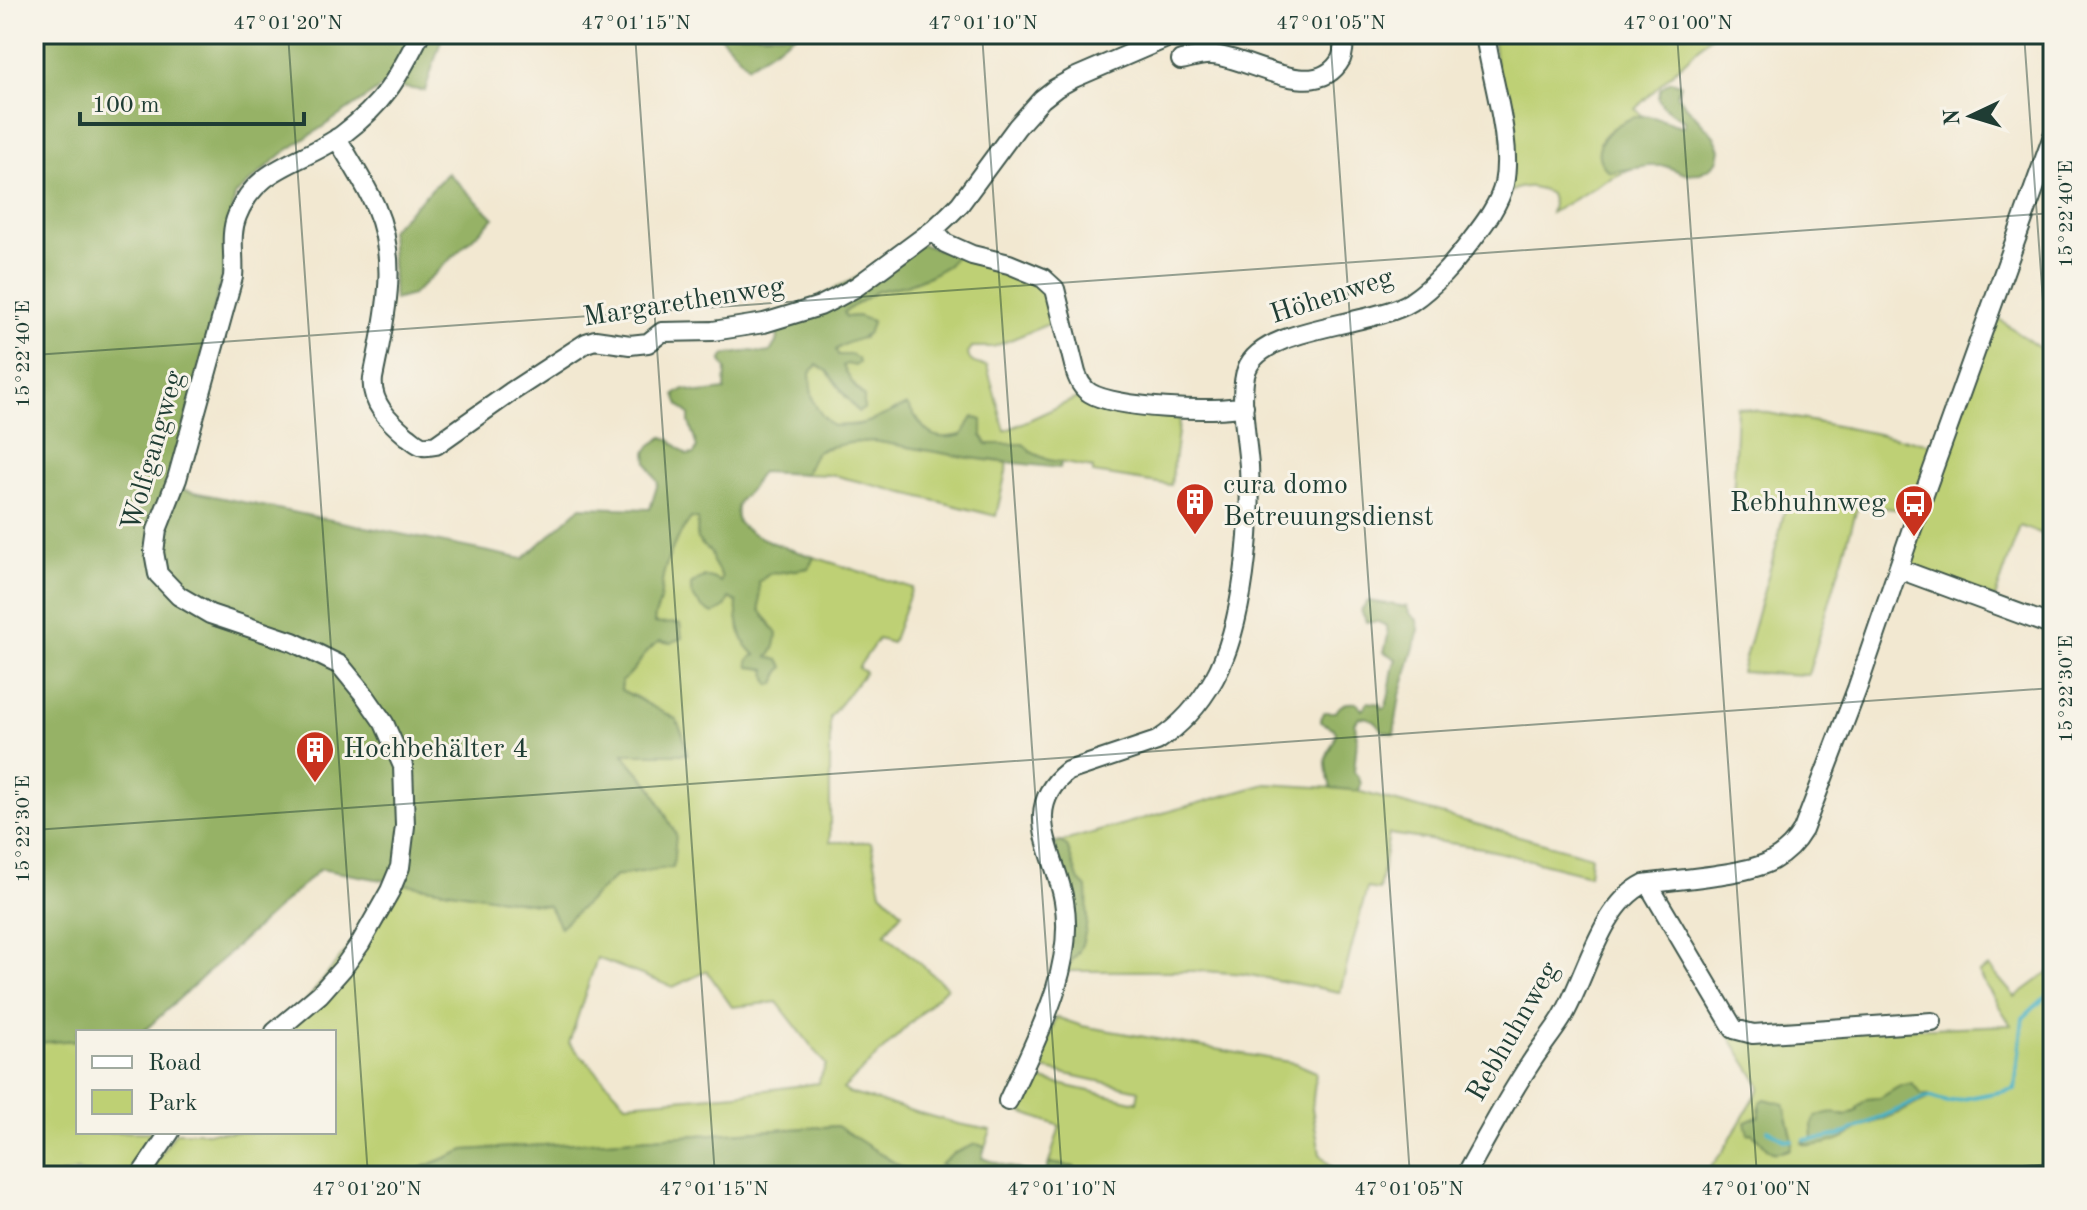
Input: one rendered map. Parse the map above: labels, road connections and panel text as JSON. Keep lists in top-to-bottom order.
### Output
{
  "streets": {
    "street": [
      "Höhenweg",
      "Margarethenweg",
      "Wolfgangweg",
      "Rebhuhnweg"
    ]
  },
  "crossings": [
    ["Margarethenweg", "Wolfgangweg"]
  ],
  "places": {
    "building": ["cura domo Betreuungsdienst", "Hochbehälter 4"],
    "bus stop": ["Rebhuhnweg"]
  },
  "legend": ["Road", "Park"],
  "scale_bar": "100 m",
  "north": "left",
  "coordinates": [
    "47°01'20\"N",
    "47°01'15\"N",
    "47°01'10\"N",
    "47°01'05\"N",
    "47°01'00\"N",
    "15°22'40\"E",
    "15°22'30\"E"
  ]
}
